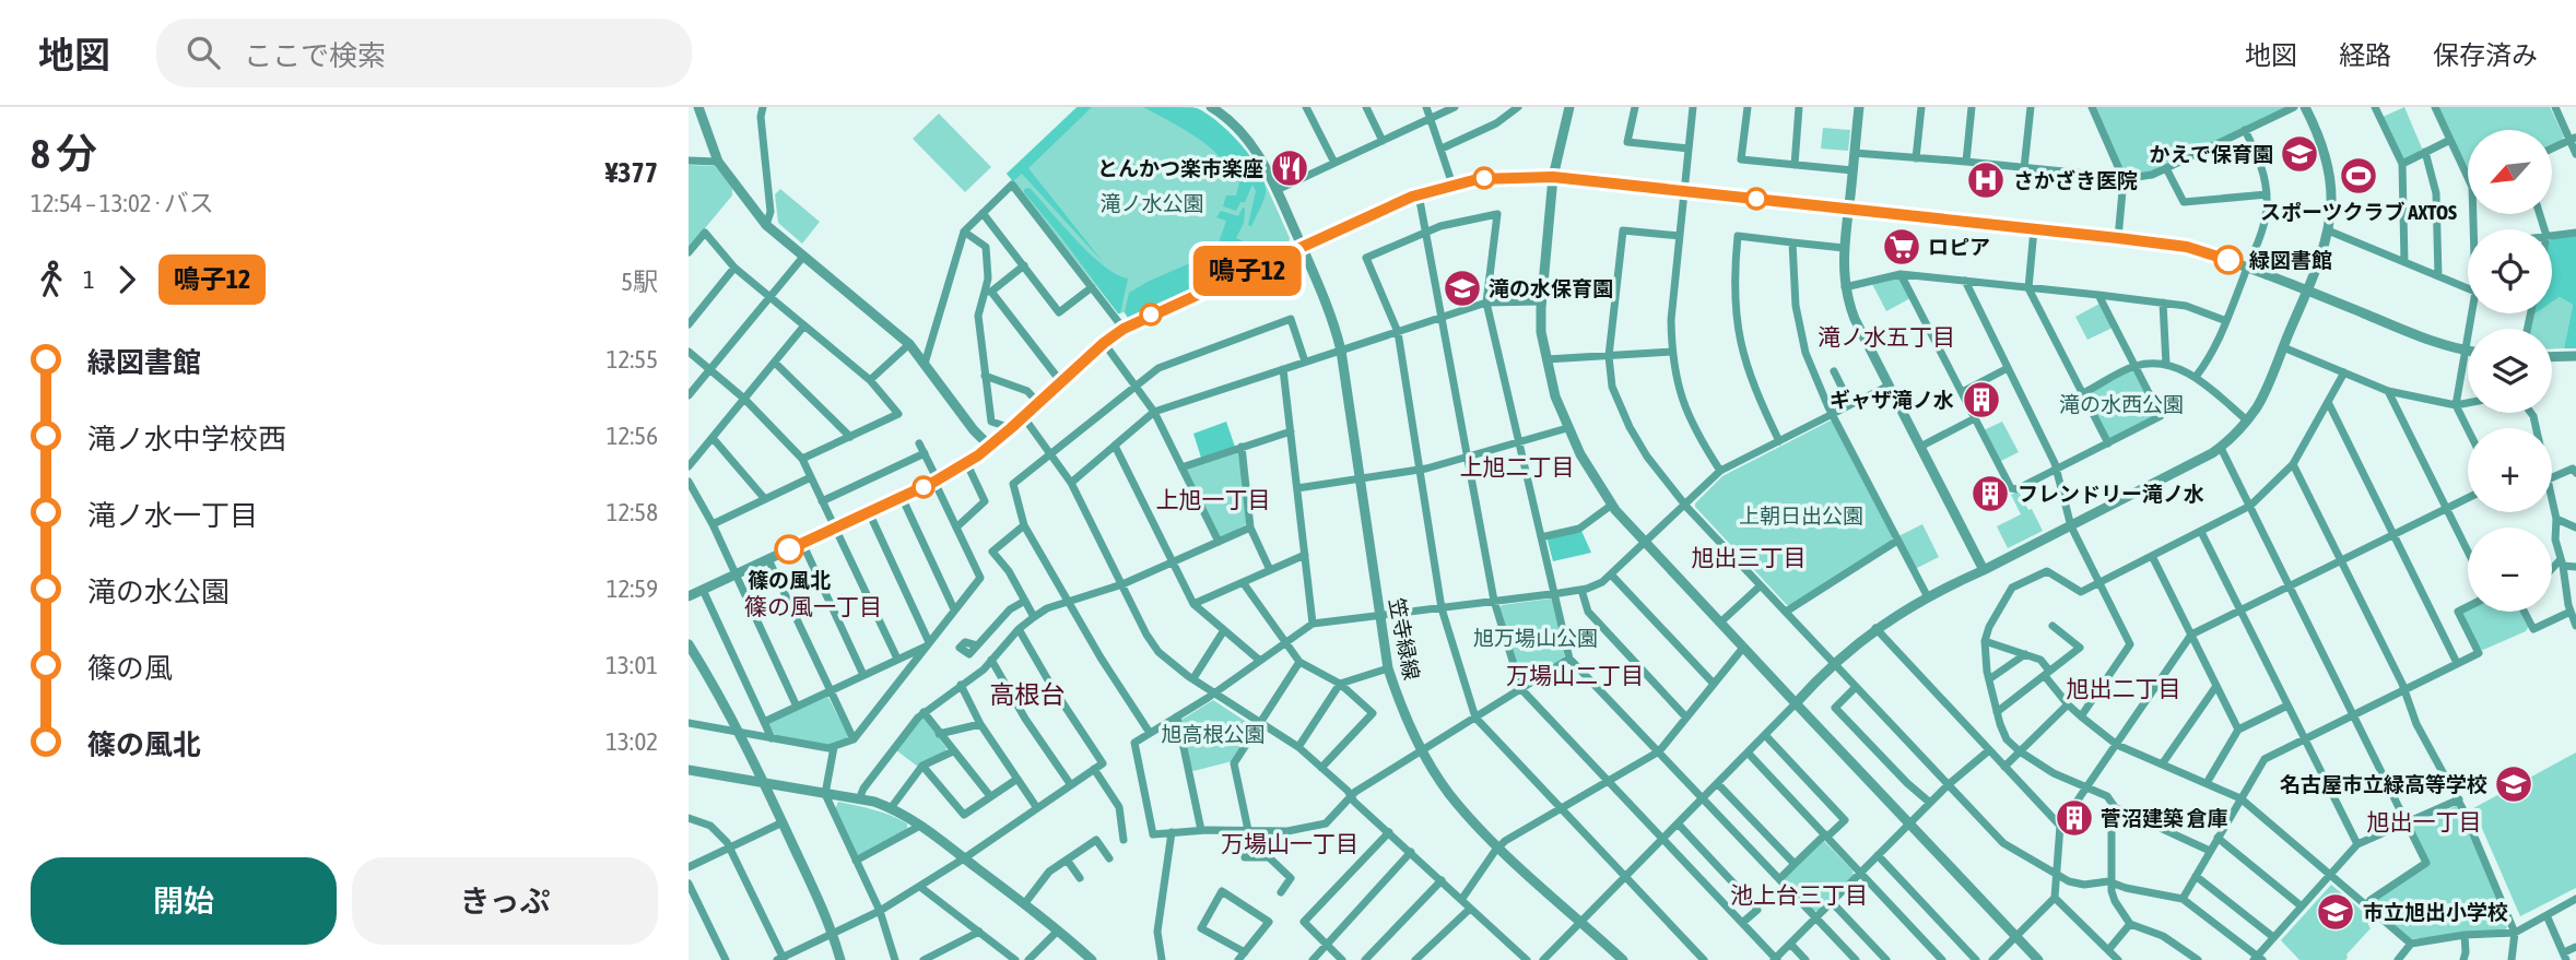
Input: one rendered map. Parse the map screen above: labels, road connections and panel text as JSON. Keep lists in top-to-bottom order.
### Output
{
  "streets": {
    "street": ["笠寺緑線"]
  },
  "districts": [
    "滝ノ水五丁目",
    "上旭二丁目",
    "上旭一丁目",
    "旭出三丁目",
    "篠の風一丁目",
    "万場山二丁目",
    "旭出二丁目",
    "高根台",
    "旭出一丁目",
    "万場山一丁目",
    "池上台三丁目"
  ],
  "parks": [
    "滝ノ水公園",
    "滝の水西公園",
    "上朝日出公園",
    "旭万場山公園",
    "旭高根公園"
  ],
  "places": {
    "school or university": [
      "かえで保育園",
      "滝の水保育園",
      "名古屋市立緑高等学校",
      "市立旭出小学校"
    ],
    "restaurant": ["とんかつ楽市楽座"],
    "sports": ["スポーツクラブ AXTOS"],
    "hospital": ["さかざき医院"],
    "supermarket": ["ロピア"],
    "other": ["緑図書館", "篠の風北"],
    "building": ["ギャザ滝ノ水", "フレンドリー滝ノ水", "菅沼建築 倉庫"]
  },
  "lines": ["bus line 鳴子12"],
  "north": "bottom left",
  "page": {
    "header": "地図",
    "search": "ここで検索",
    "nav": ["地図", "経路", "保存済み"],
    "heading": ["8 分", "12:54 – 13:02 · バス", "¥377"],
    "on_map": "鳴子12",
    "map_buttons": ["+", "−"],
    "legs": ["1", "鳴子12", "5駅"],
    "list": [
      {
        "name": "緑図書館",
        "value": "12:55"
      },
      {
        "name": "滝ノ水中学校西",
        "value": "12:56"
      },
      {
        "name": "滝ノ水一丁目",
        "value": "12:58"
      },
      {
        "name": "滝の水公園",
        "value": "12:59"
      },
      {
        "name": "篠の風",
        "value": "13:01"
      },
      {
        "name": "篠の風北",
        "value": "13:02"
      }
    ],
    "buttons": ["開始", "きっぷ"]
  }
}
